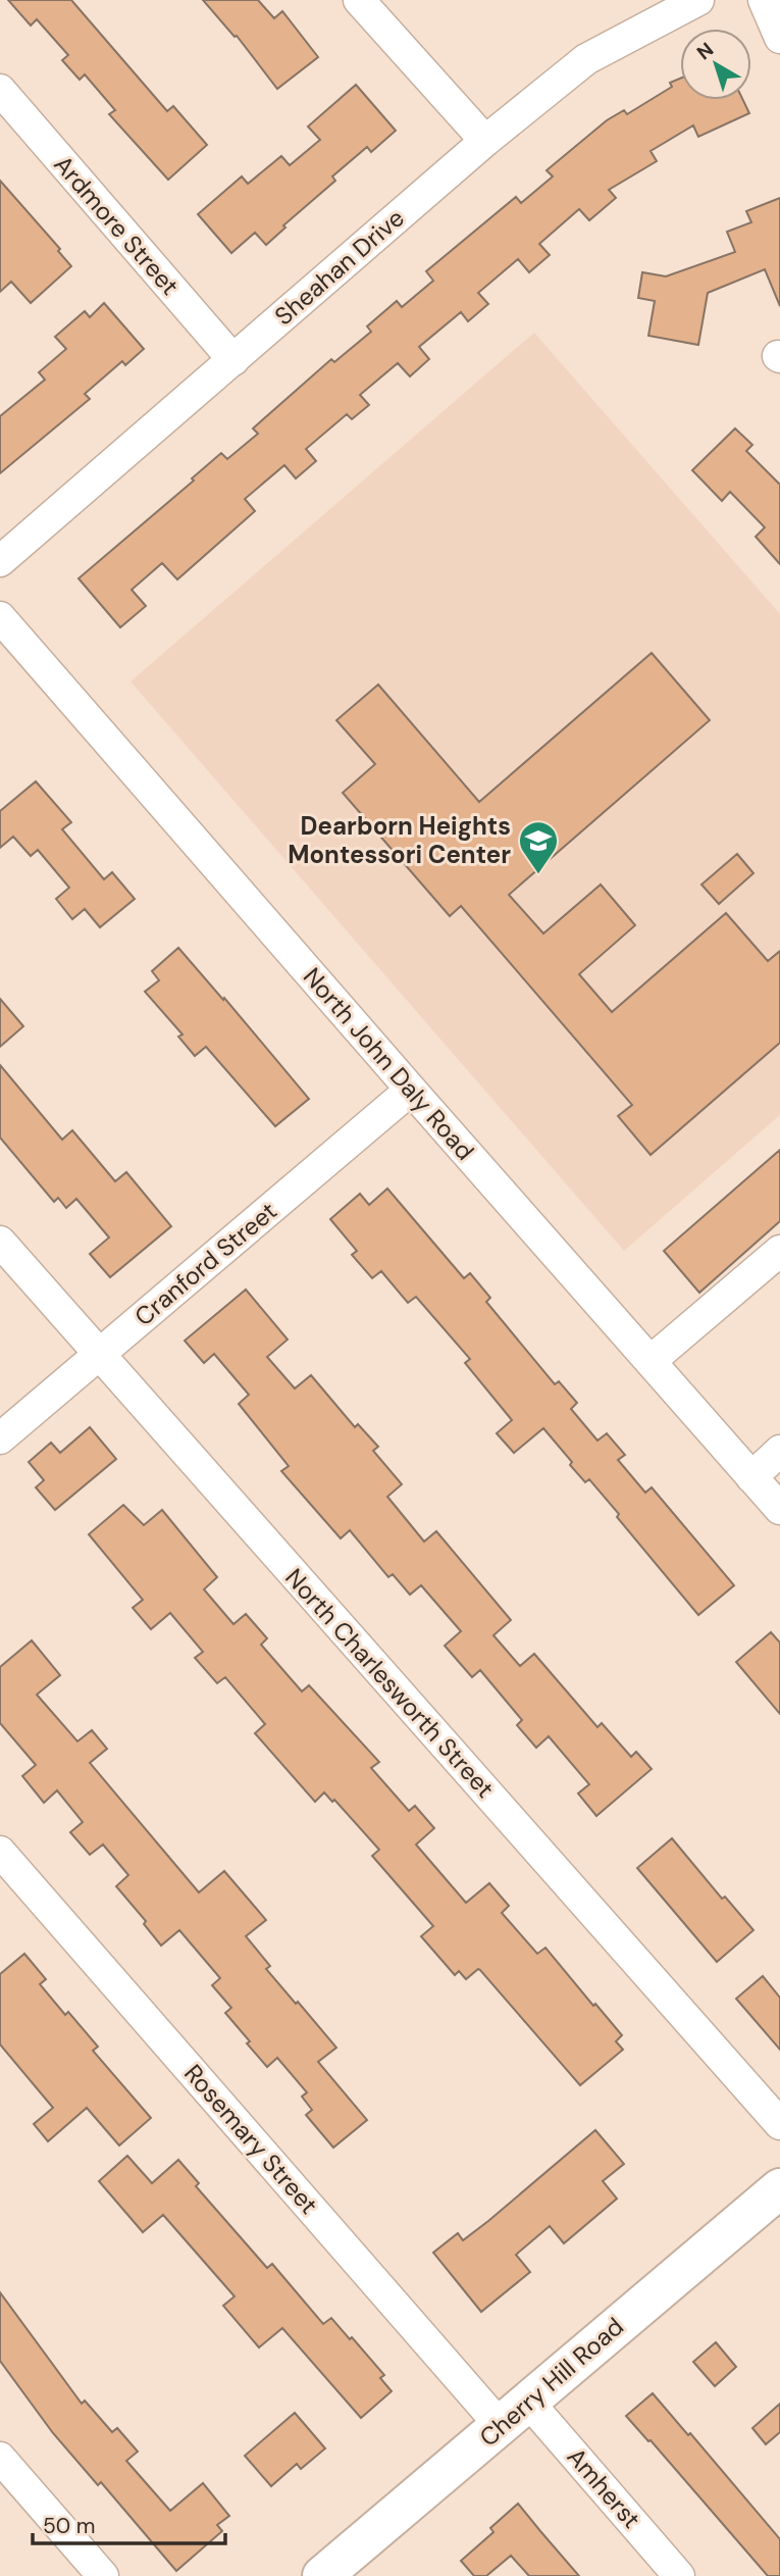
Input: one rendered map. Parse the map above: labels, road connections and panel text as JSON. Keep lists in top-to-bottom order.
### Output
{
  "streets": {
    "main road": ["Cherry Hill Road"],
    "street": [
      "Ardmore Street",
      "Sheahan Drive",
      "North John Daly Road",
      "Cranford Street",
      "North Charlesworth Street",
      "Rosemary Street",
      "Amherst"
    ]
  },
  "crossings": [
    ["Ardmore Street", "Sheahan Drive"],
    ["North John Daly Road", "Cranford Street"],
    ["Cranford Street", "North Charlesworth Street"],
    ["Rosemary Street", "Cherry Hill Road"],
    ["Rosemary Street", "Amherst"],
    ["Cherry Hill Road", "Amherst"]
  ],
  "places": {
    "school or university": ["Dearborn Heights Montessori Center"]
  },
  "scale_bar": "50 m",
  "north": "top left"
}
